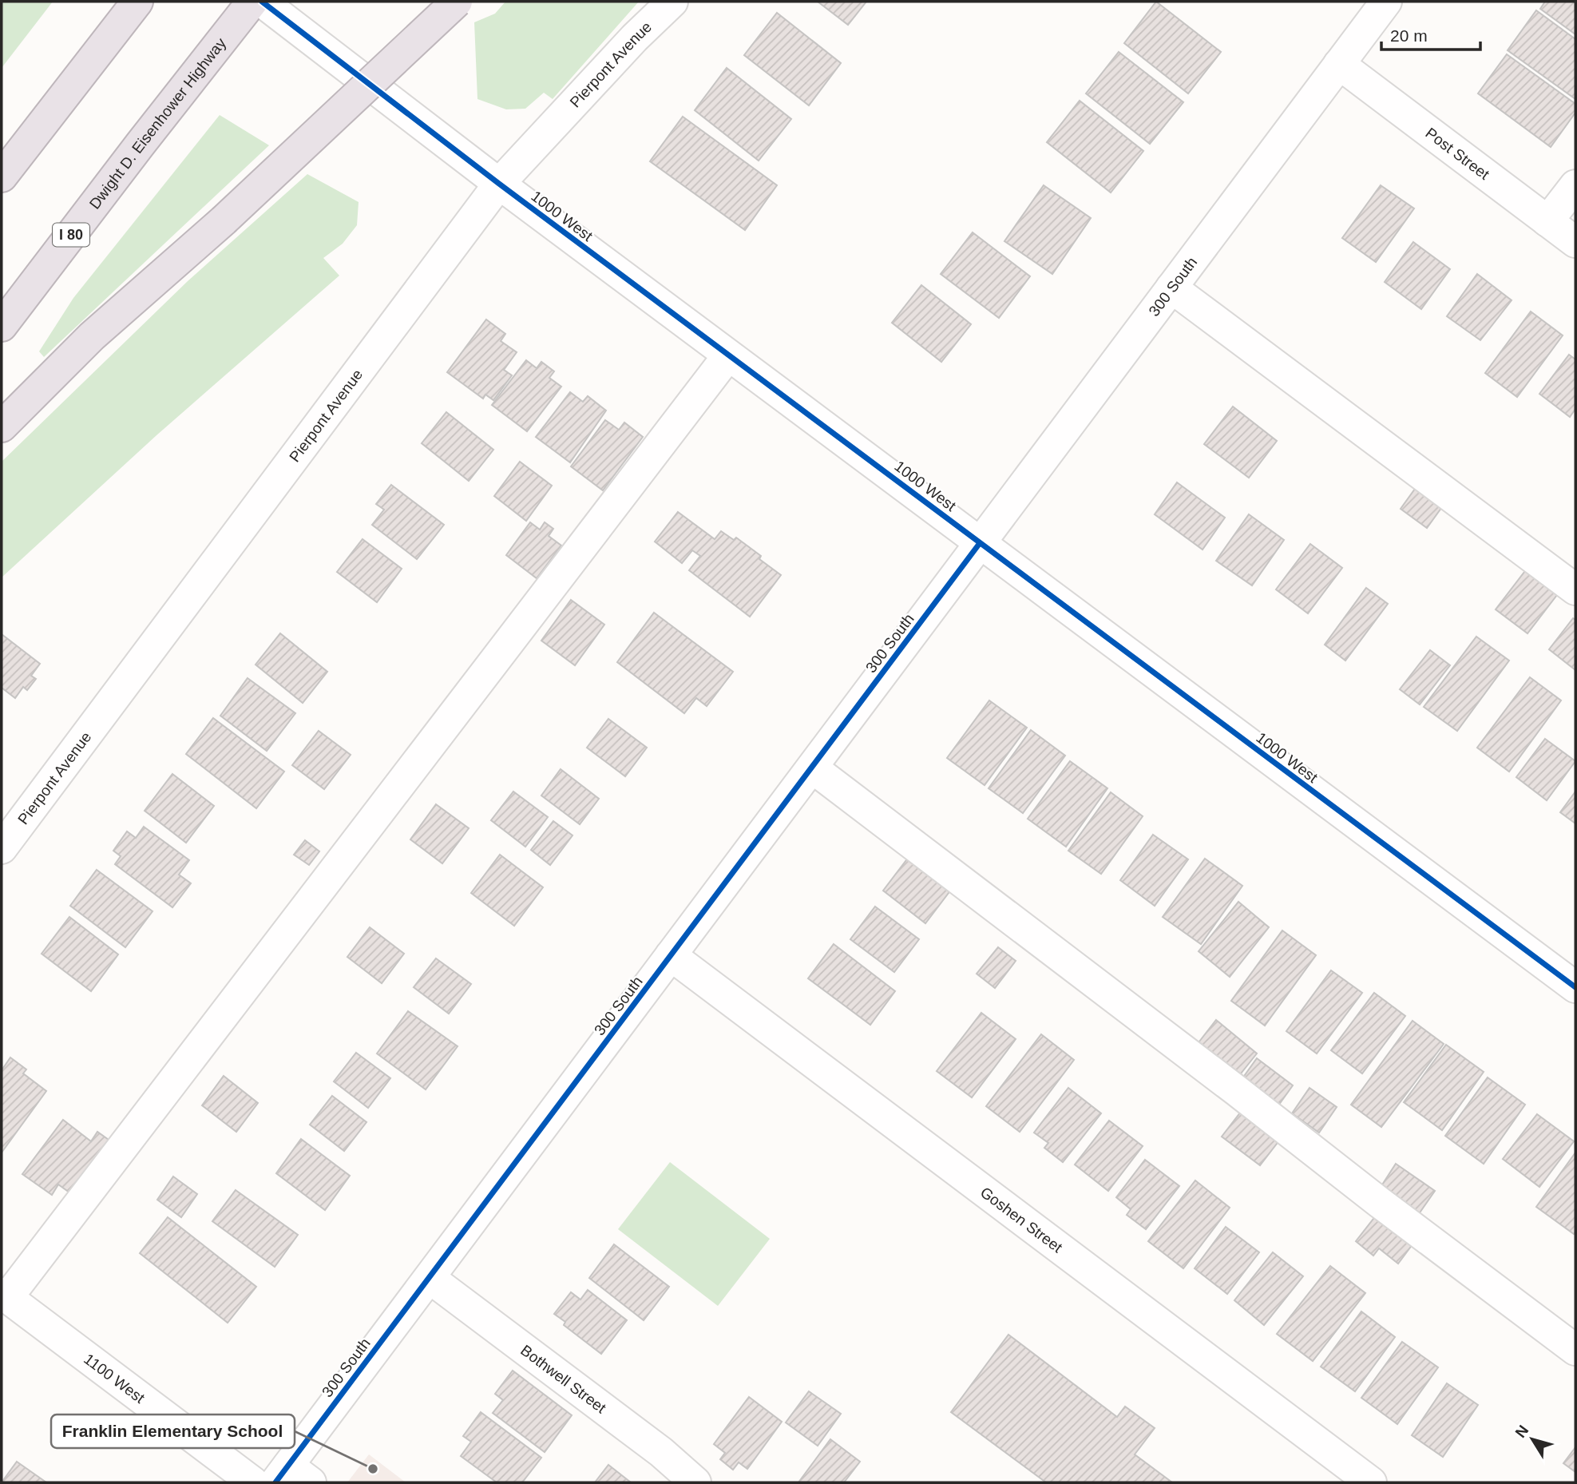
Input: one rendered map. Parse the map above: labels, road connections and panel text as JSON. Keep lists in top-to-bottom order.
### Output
{
  "streets": {
    "highway": ["Dwight D. Eisenhower Highway", "I 80"],
    "street": [
      "Pierpont Avenue",
      "Post Street",
      "1000 West",
      "300 South",
      "Goshen Street",
      "1100 West",
      "Bothwell Street"
    ]
  },
  "crossings": [
    ["Pierpont Avenue", "1000 West"],
    ["Post Street", "300 South"],
    ["1000 West", "300 South"],
    ["300 South", "Goshen Street"],
    ["300 South", "Bothwell Street"]
  ],
  "places": ["Franklin Elementary School"],
  "scale_bar": "20 m",
  "north": "top left"
}
